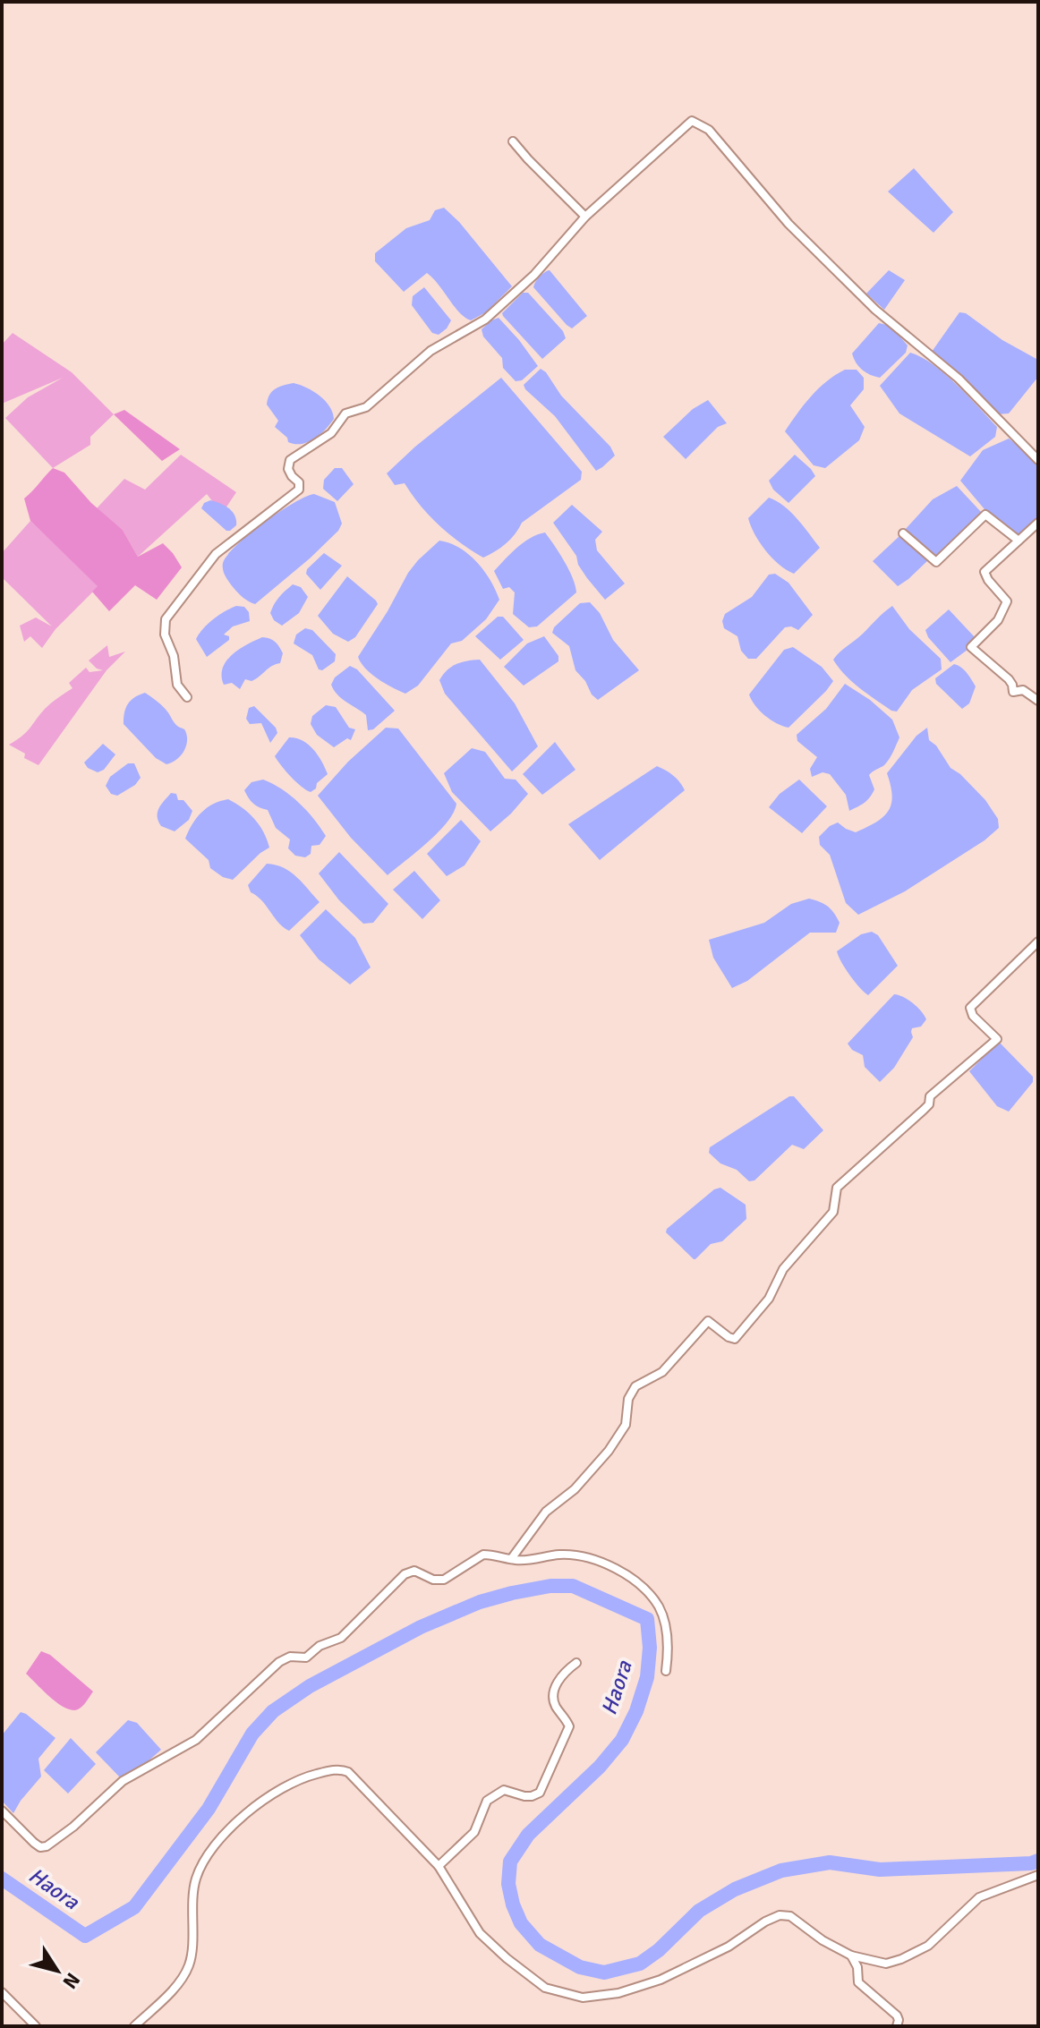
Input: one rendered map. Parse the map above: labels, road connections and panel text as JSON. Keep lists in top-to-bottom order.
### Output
{
  "water": ["Haora"],
  "north": "bottom right"
}
